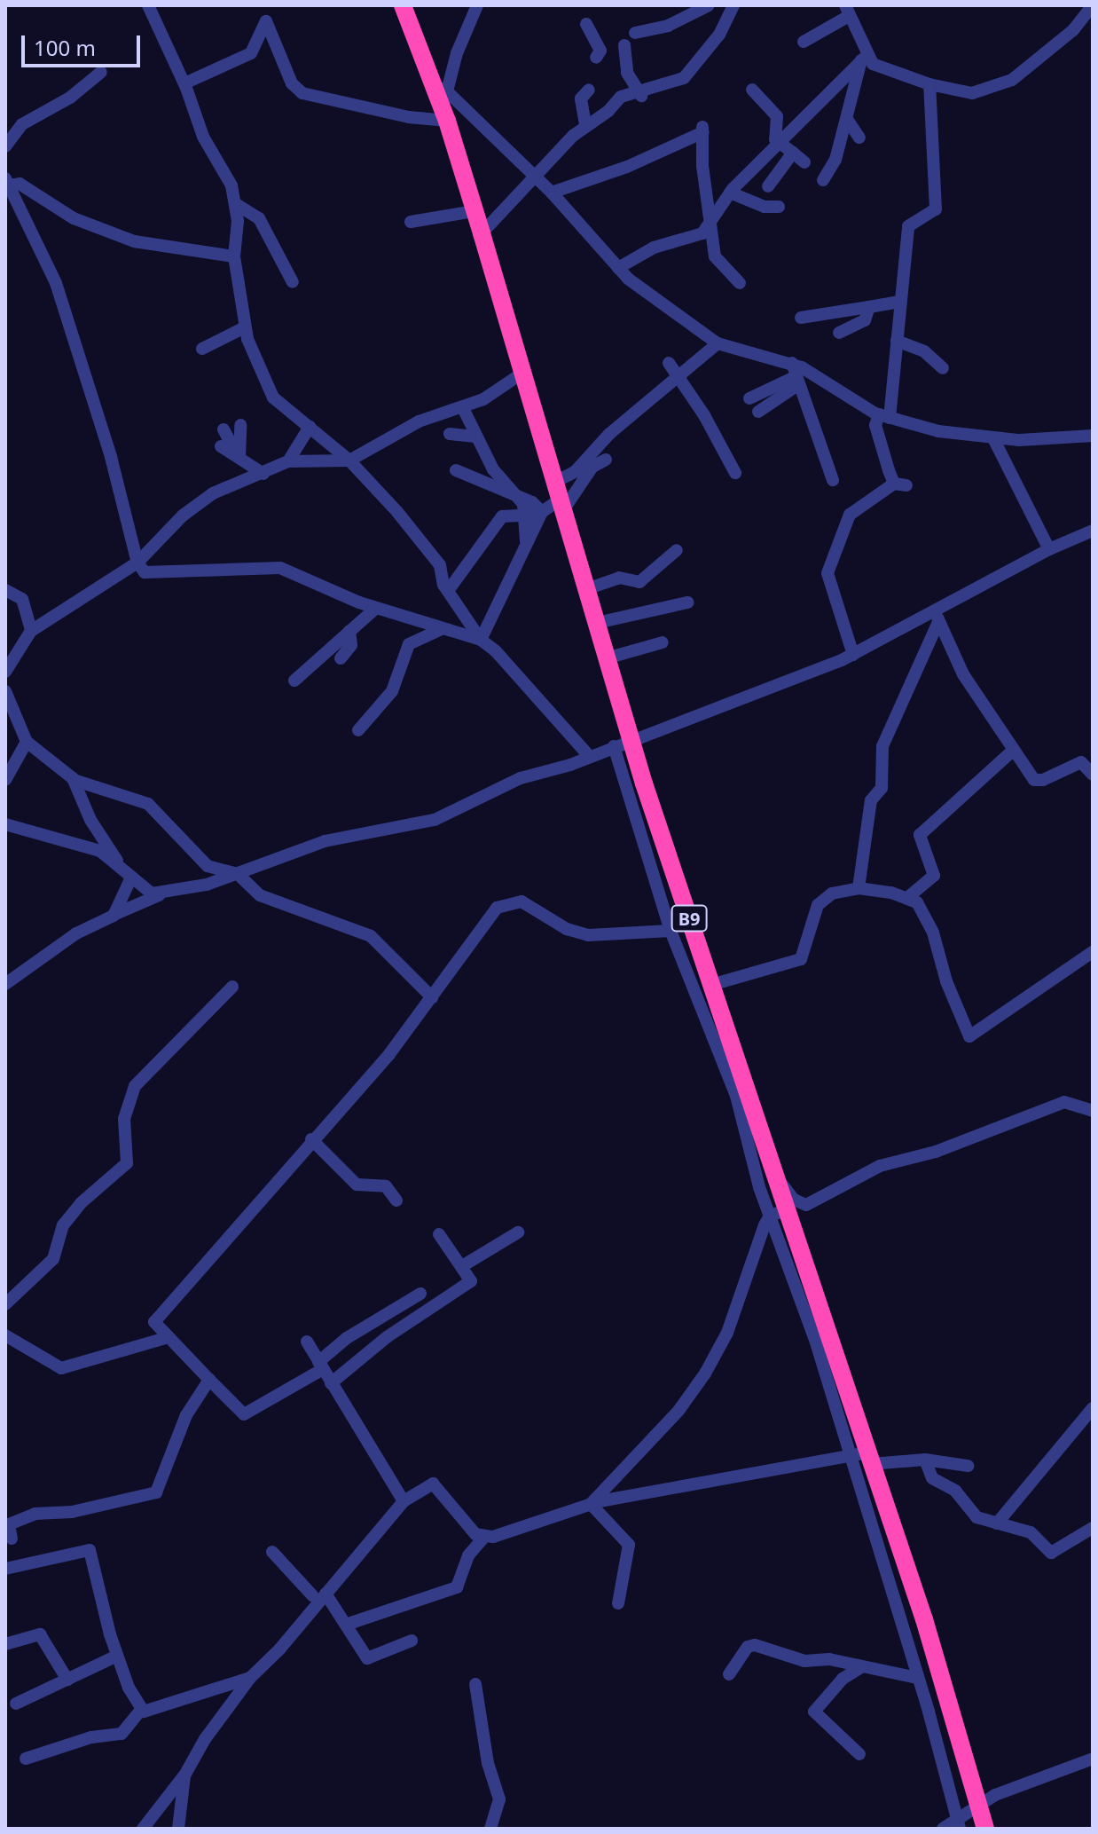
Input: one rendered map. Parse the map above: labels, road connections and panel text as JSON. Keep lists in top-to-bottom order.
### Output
{
  "streets": {
    "highway": ["B9"]
  },
  "scale_bar": "100 m"
}
